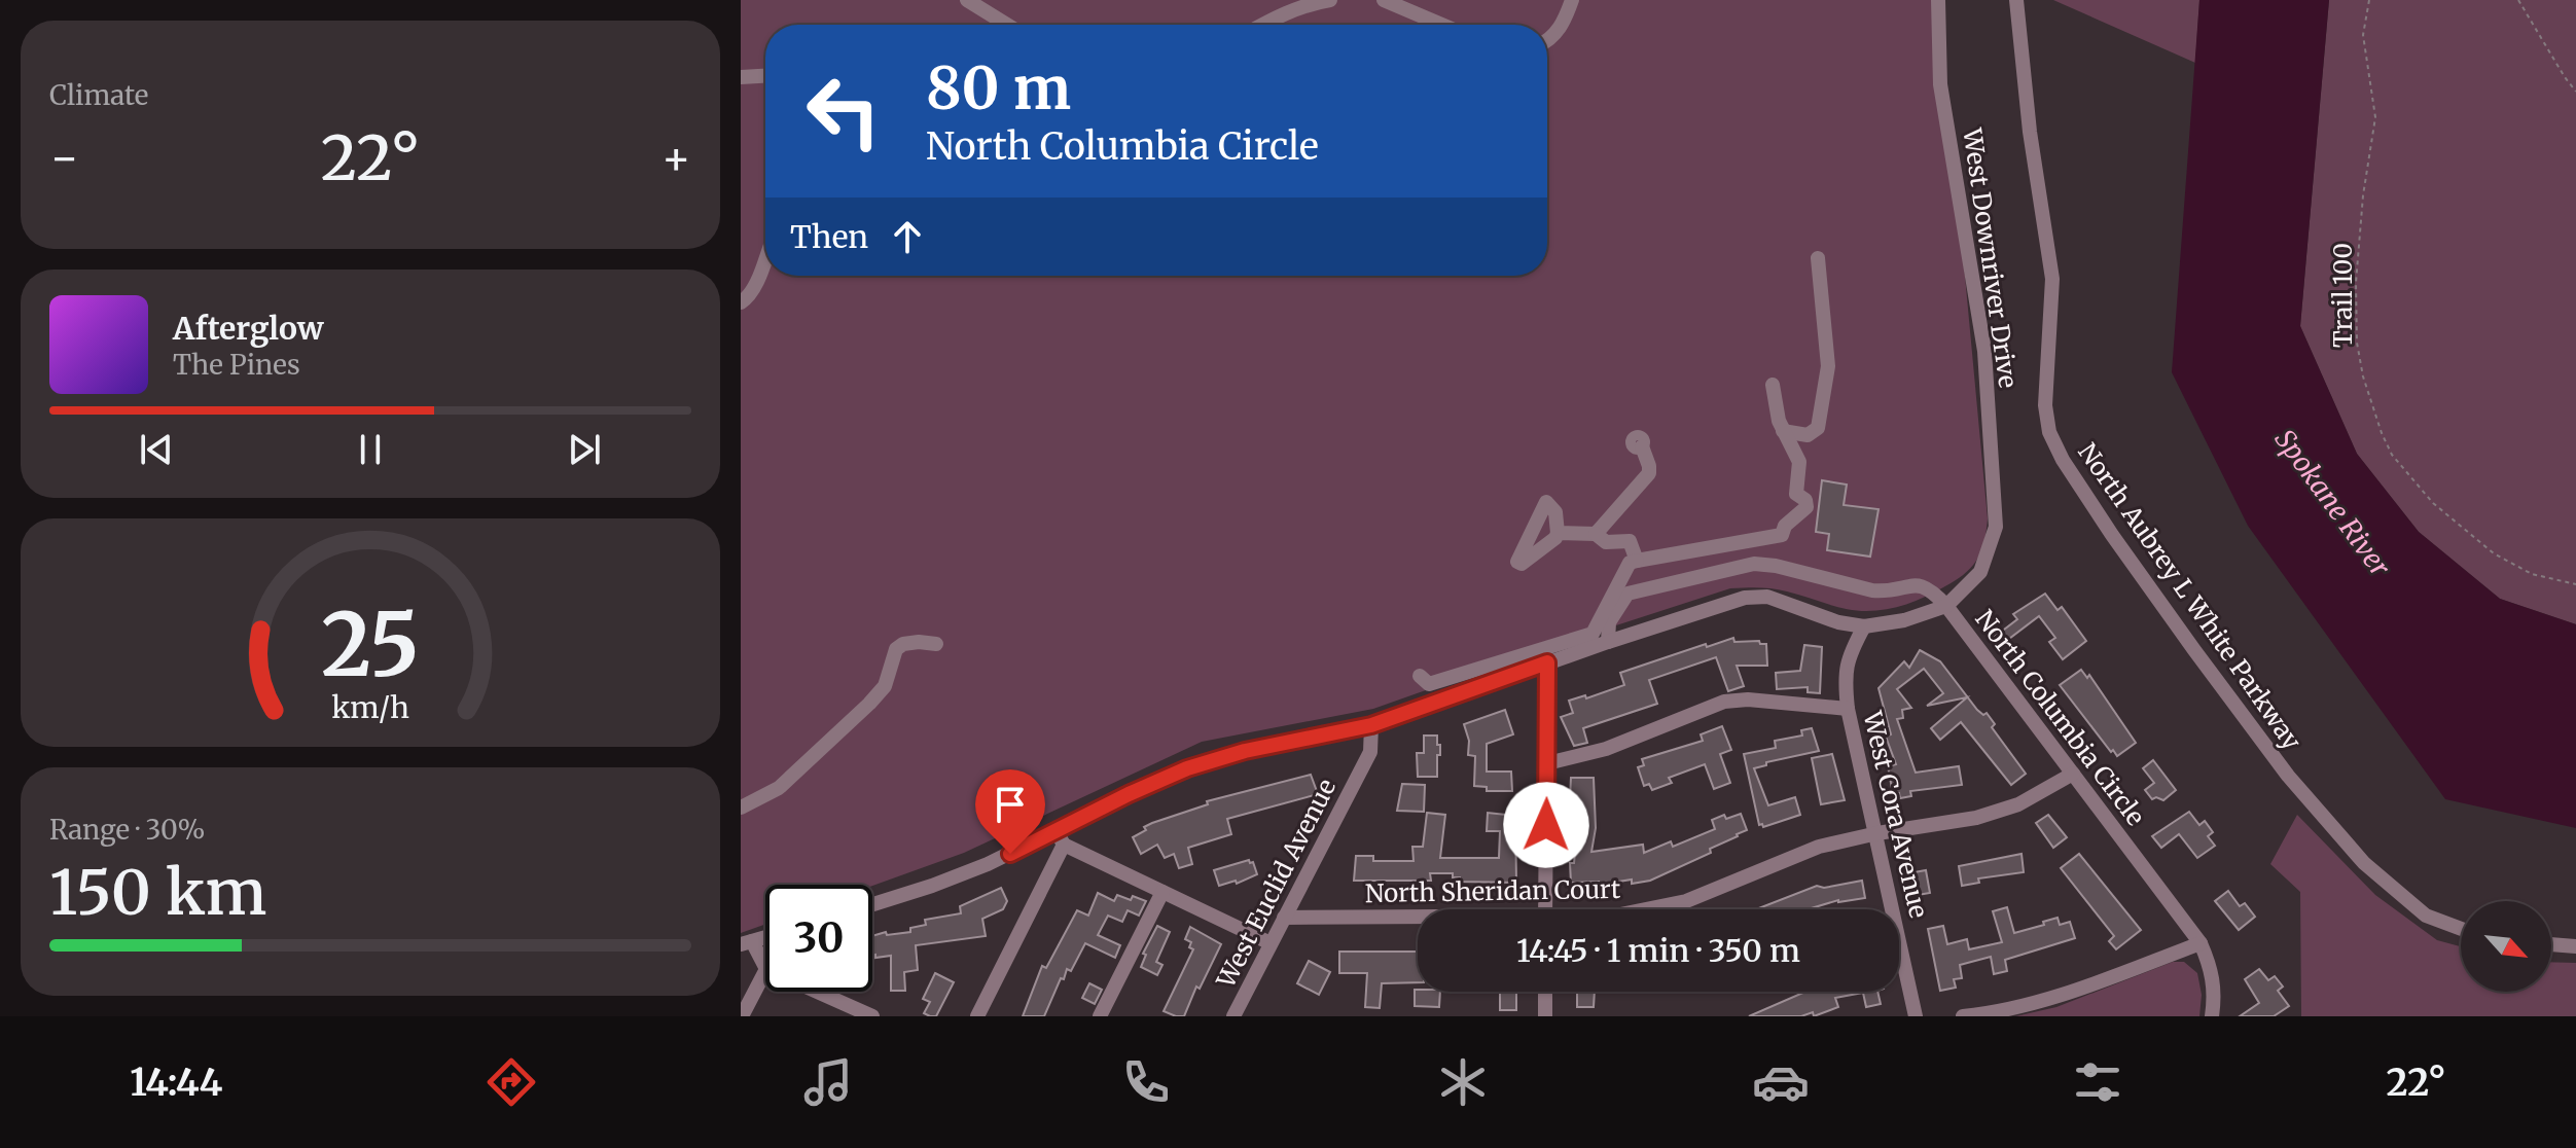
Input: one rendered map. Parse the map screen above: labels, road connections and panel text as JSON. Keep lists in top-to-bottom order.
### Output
{
  "streets": {
    "street": [
      "West Downriver Drive",
      "North Aubrey L White Parkway",
      "North Columbia Circle",
      "West Cora Avenue",
      "West Euclid Avenue",
      "North Sheridan Court"
    ],
    "path": ["Trail 100"]
  },
  "crossings": [
    ["West Downriver Drive", "North Columbia Circle"],
    ["North Columbia Circle", "West Cora Avenue"],
    ["North Columbia Circle", "West Euclid Avenue"],
    ["North Columbia Circle", "North Sheridan Court"],
    ["West Cora Avenue", "North Sheridan Court"],
    ["West Euclid Avenue", "North Sheridan Court"]
  ],
  "water": ["Spokane River"],
  "north": "bottom right",
  "page": {
    "tile": [
      "Climate",
      ["Range · 30%", "150 km"]
    ],
    "turn": ["80 m", "North Columbia Circle"],
    "heat": ["−", "22°", "+"],
    "then": "Then",
    "song": ["Afterglow", "The Pines"],
    "limit": "30",
    "trip": "14:45 · 1 min · 350 m",
    "tabs": ["14:44", "22°"],
    "gauge": ["25", "km/h"]
  }
}
